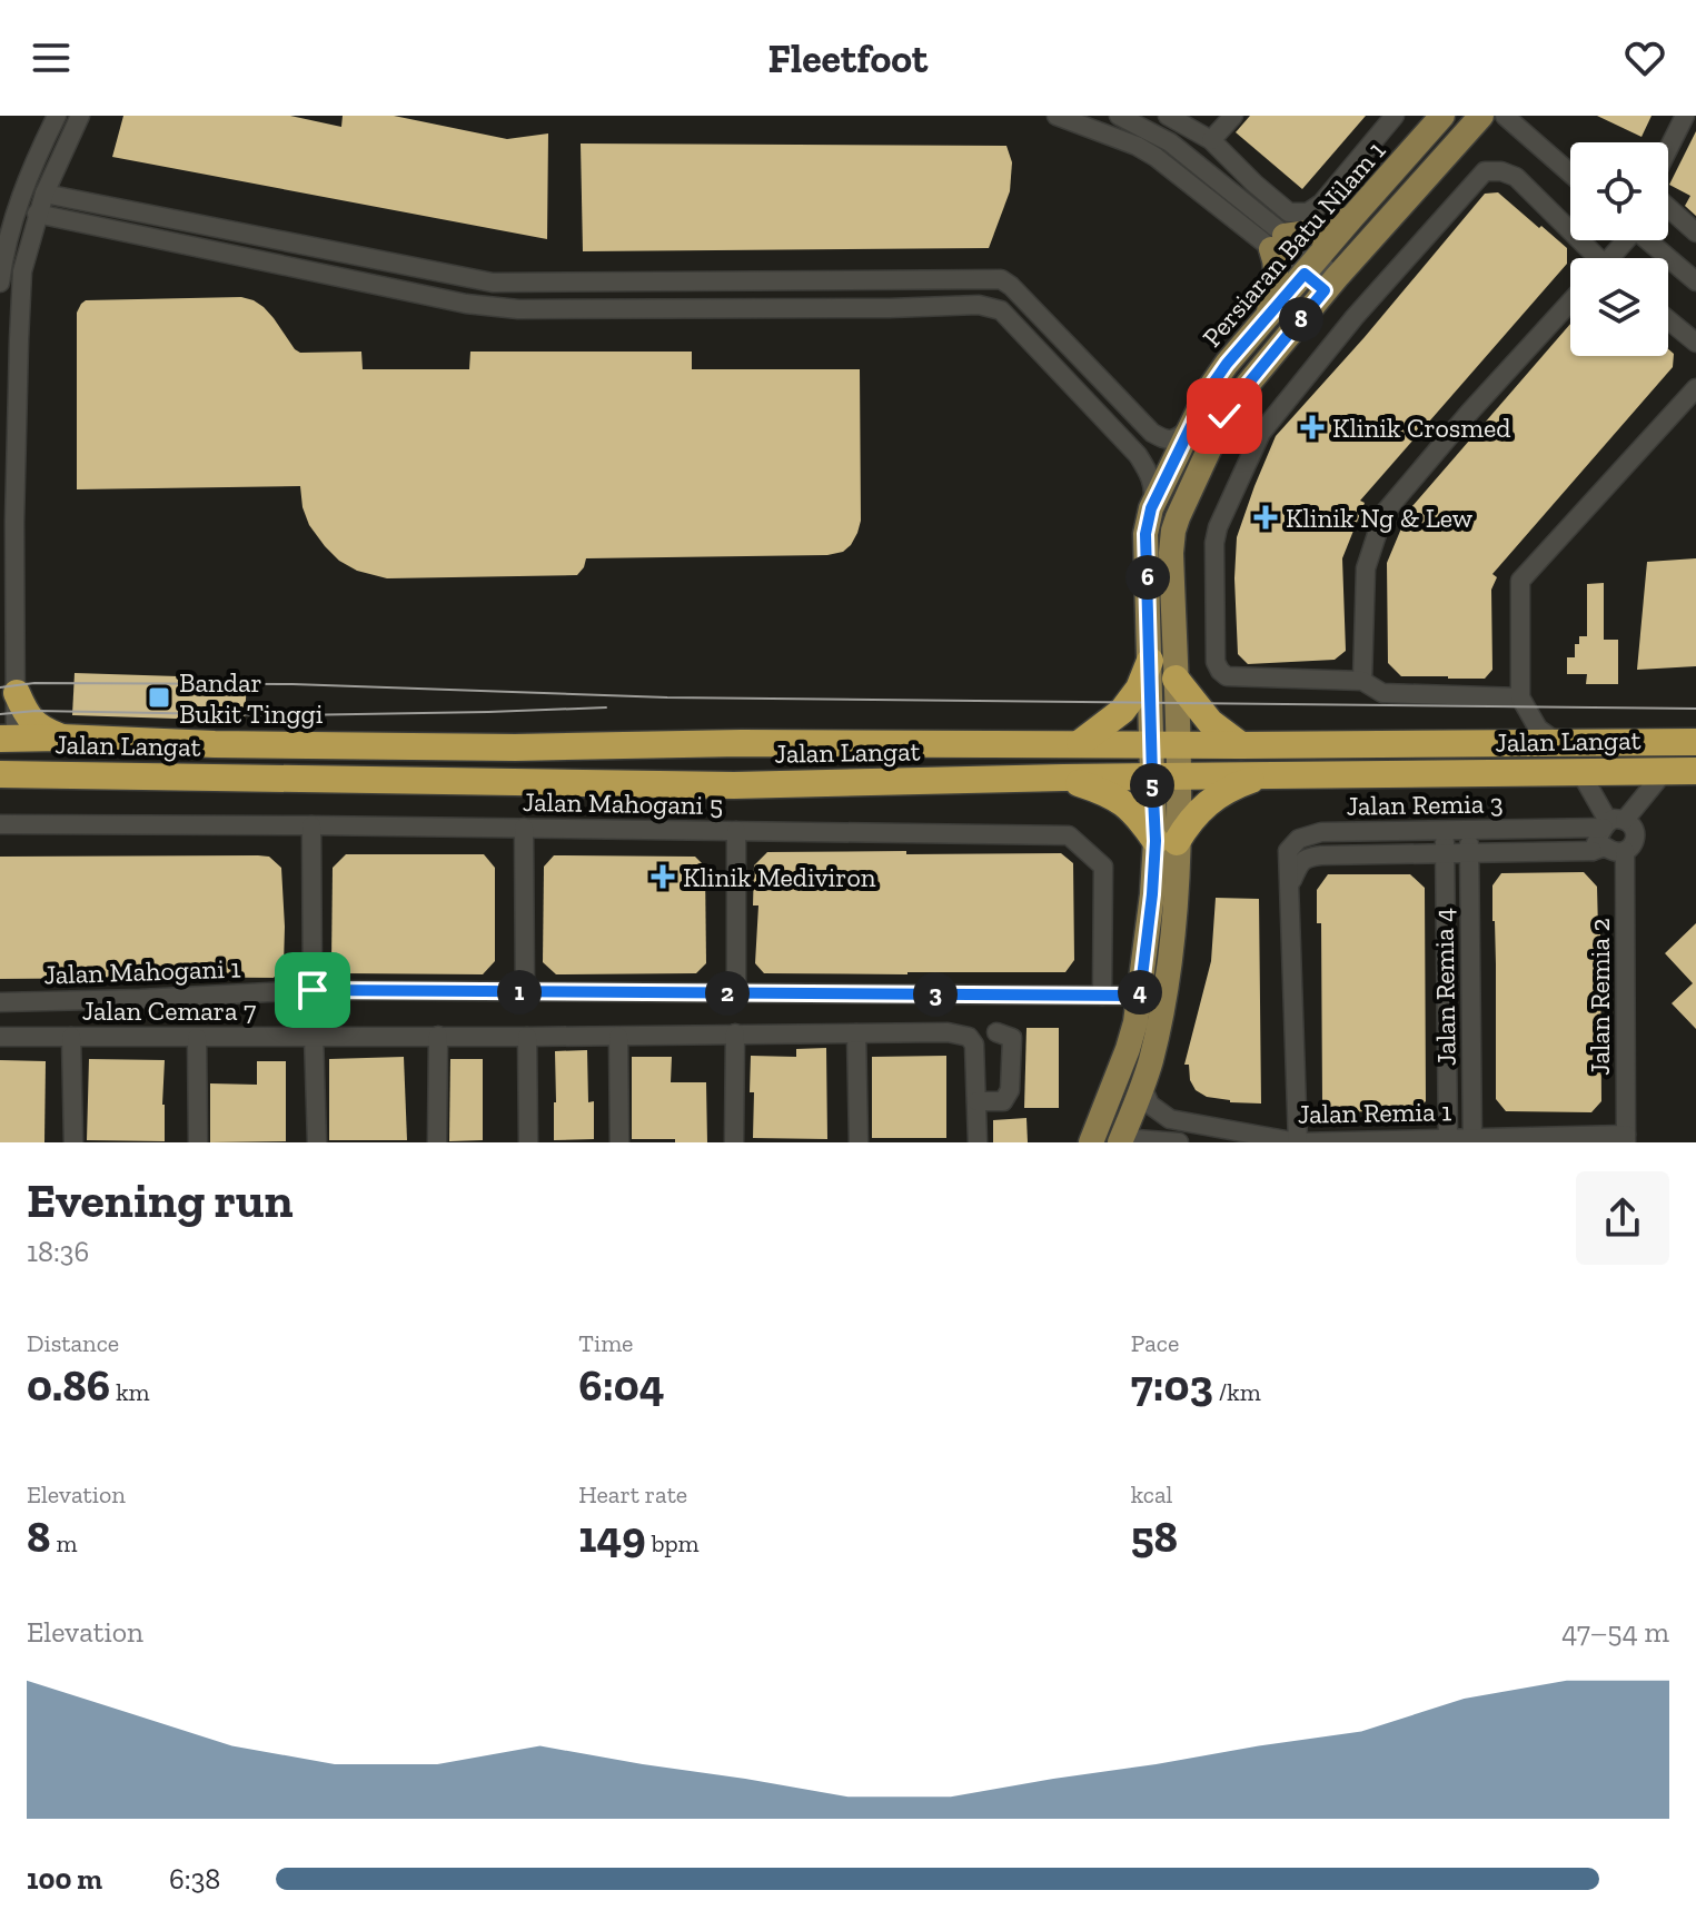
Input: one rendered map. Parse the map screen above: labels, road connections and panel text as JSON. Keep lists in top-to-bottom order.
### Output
{
  "streets": {
    "highway": ["Jalan Langat"],
    "main road": ["Persiaran Batu Nilam 1"],
    "street": [
      "Jalan Mahogani 5",
      "Jalan Remia 3",
      "Jalan Mahogani 1",
      "Jalan Remia 4",
      "Jalan Remia 2",
      "Jalan Cemara 7",
      "Jalan Remia 1"
    ]
  },
  "crossings": [
    ["Persiaran Batu Nilam 1", "Jalan Langat"],
    ["Jalan Mahogani 5", "Jalan Mahogani 1"],
    ["Jalan Remia 3", "Jalan Remia 4"],
    ["Jalan Remia 3", "Jalan Remia 2"],
    ["Jalan Remia 3", "Jalan Remia 1"],
    ["Jalan Remia 4", "Jalan Remia 1"],
    ["Jalan Remia 2", "Jalan Remia 1"]
  ],
  "places": {
    "health": ["Klinik Crosmed", "Klinik Ng & Lew", "Klinik Mediviron"],
    "transit": ["Bandar Bukit Tinggi"]
  },
  "page": {
    "header": "Fleetfoot",
    "pins": [
      "8",
      "6",
      "5",
      "1",
      "4",
      "2",
      "3"
    ],
    "heading": ["Evening run", "18:36"],
    "stats": [
      ["Distance", "0.86 km"],
      ["Time", "6:04"],
      ["Pace", "7:03 /km"],
      ["Elevation", "8 m"],
      ["Heart rate", "149 bpm"],
      ["kcal", "58"]
    ],
    "chart": ["Elevation", "47–54 m"],
    "list": [
      {
        "name": "100 m",
        "note": "6:38"
      }
    ]
  }
}
